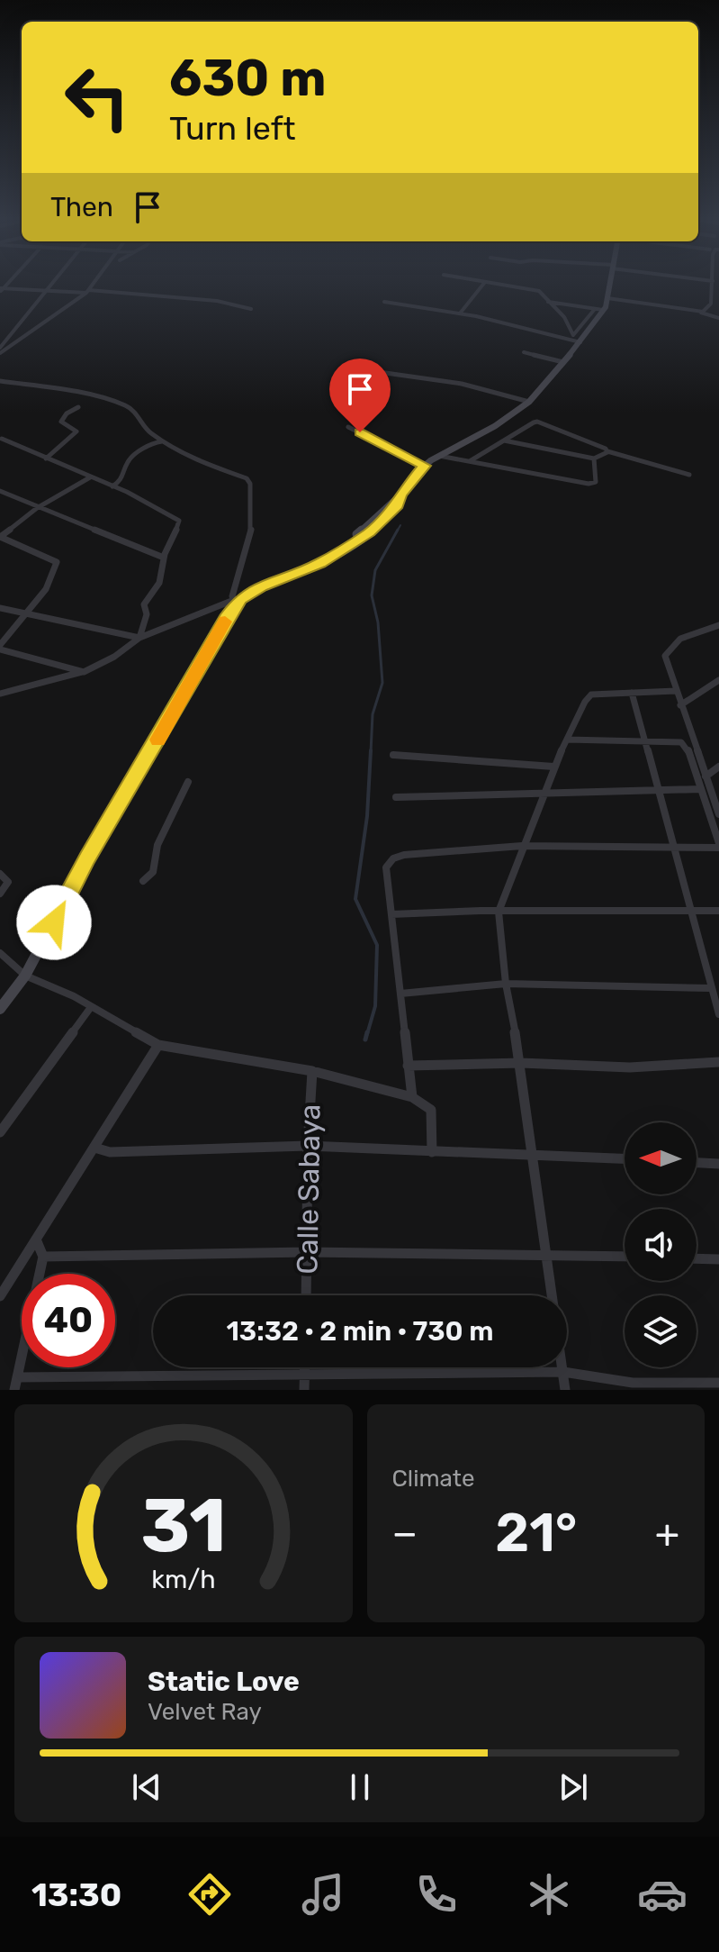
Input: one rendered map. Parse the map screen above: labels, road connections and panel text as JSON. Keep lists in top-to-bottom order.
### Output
{
  "streets": {
    "street": ["Calle Sabaya"]
  },
  "north": "left",
  "page": {
    "turn": ["630 m", "Turn left"],
    "then": "Then",
    "limit": "40",
    "trip": "13:32 · 2 min · 730 m",
    "tile": "Climate",
    "heat": ["−", "21°", "+"],
    "song": ["Static Love", "Velvet Ray"],
    "tabs": "13:30",
    "gauge": ["31", "km/h"]
  }
}
